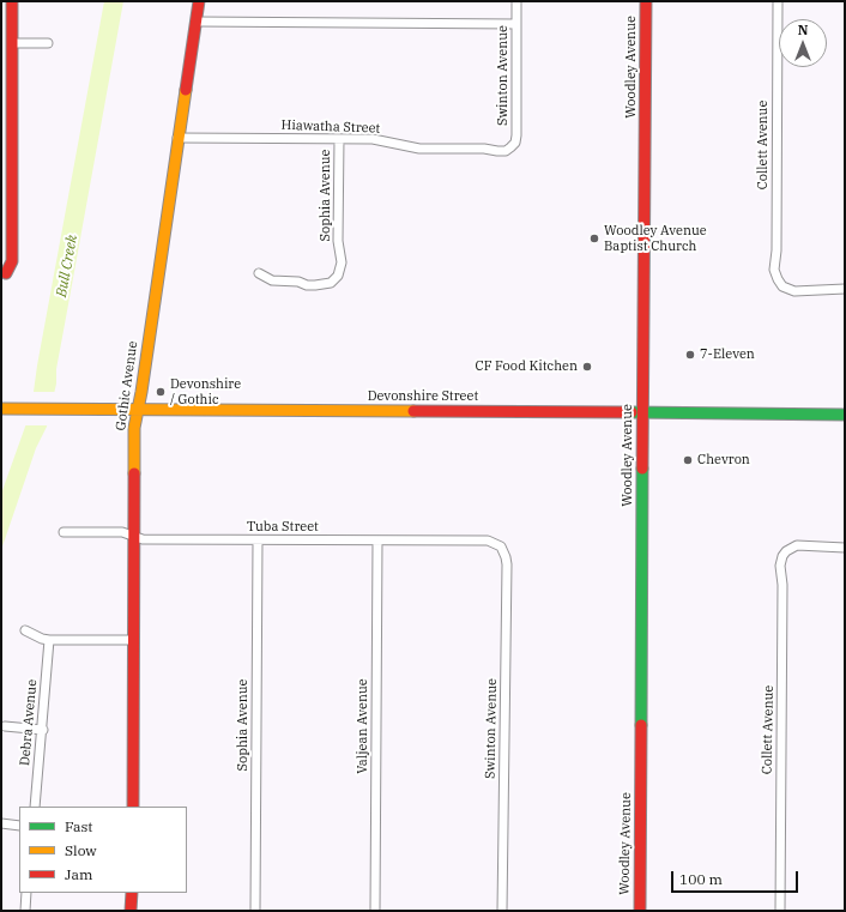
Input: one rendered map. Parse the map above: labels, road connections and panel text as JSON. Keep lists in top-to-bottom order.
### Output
{
  "streets": {
    "main road": ["Woodley Avenue", "Gothic Avenue", "Devonshire Street"],
    "street": [
      "Swinton Avenue",
      "Hiawatha Street",
      "Collett Avenue",
      "Sophia Avenue",
      "Tuba Street",
      "Debra Avenue",
      "Valjean Avenue"
    ]
  },
  "crossings": [
    ["Woodley Avenue", "Devonshire Street"],
    ["Swinton Avenue", "Hiawatha Street"],
    ["Swinton Avenue", "Tuba Street"],
    ["Hiawatha Street", "Sophia Avenue"],
    ["Hiawatha Street", "Gothic Avenue"],
    ["Sophia Avenue", "Tuba Street"],
    ["Gothic Avenue", "Devonshire Street"],
    ["Gothic Avenue", "Tuba Street"],
    ["Tuba Street", "Valjean Avenue"]
  ],
  "water": ["Bull Creek"],
  "places": [
    "Woodley Avenue Baptist Church",
    "7-Eleven",
    "CF Food Kitchen",
    "Devonshire / Gothic",
    "Chevron"
  ],
  "legend": ["Fast", "Slow", "Jam"],
  "scale_bar": "100 m",
  "north": "top"
}
